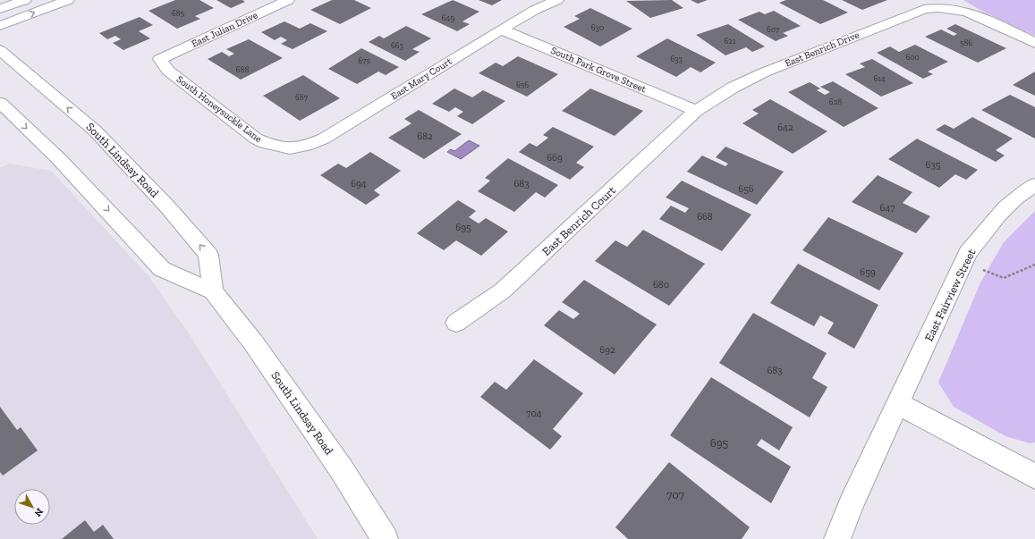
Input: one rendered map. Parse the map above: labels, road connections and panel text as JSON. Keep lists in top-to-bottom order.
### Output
{
  "streets": {
    "street": [
      "East Julian Drive",
      "East Benrich Drive",
      "South Park Grove Street",
      "East Mary Court",
      "South Honeysuckle Lane",
      "South Lindsay Road",
      "East Benrich Court",
      "East Fairview Street"
    ]
  },
  "crossings": [
    ["East Julian Drive", "South Honeysuckle Lane"],
    ["East Benrich Drive", "South Park Grove Street"],
    ["East Benrich Drive", "East Benrich Court"],
    ["South Park Grove Street", "East Mary Court"],
    ["South Park Grove Street", "East Benrich Court"],
    ["East Mary Court", "South Honeysuckle Lane"]
  ],
  "house_numbers": [
    "685",
    "649",
    "630",
    "607",
    "621",
    "586",
    "663",
    "600",
    "633",
    "675",
    "688",
    "614",
    "656",
    "687",
    "628",
    "642",
    "682",
    "669",
    "635",
    "694",
    "683",
    "656",
    "647",
    "668",
    "695",
    "659",
    "680",
    "692",
    "683",
    "704",
    "695",
    "707"
  ],
  "north": "bottom right"
}
